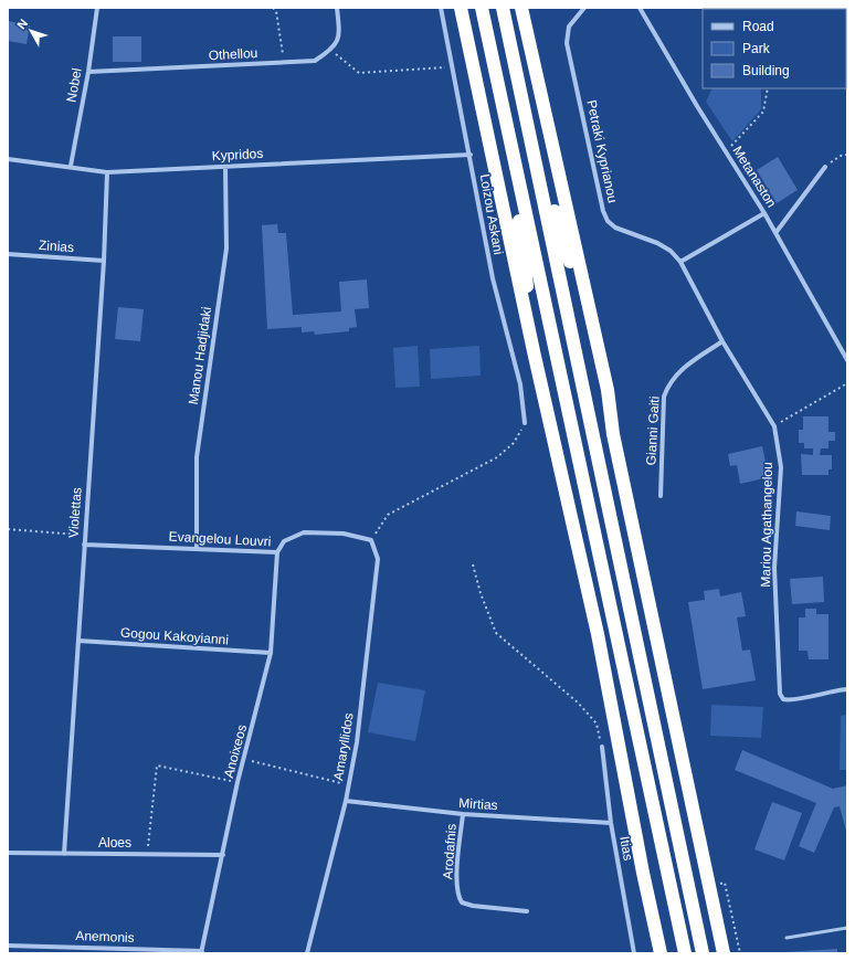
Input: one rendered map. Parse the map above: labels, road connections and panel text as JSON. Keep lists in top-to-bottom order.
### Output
{
  "streets": {
    "street": [
      "Othellou",
      "Nobel",
      "Petraki Kyprianou",
      "Kypridos",
      "Metanaston",
      "Loizou Askani",
      "Zinias",
      "Manou Hadjidaki",
      "Gianni Gaiti",
      "Violettas",
      "Mariou Agathangelou",
      "Evangelou Louvri",
      "Gogou Kakoyianni",
      "Amaryllidos",
      "Anoixeos",
      "Mirtias",
      "Aloes",
      "Itias",
      "Arodafnis",
      "Anemonis"
    ]
  },
  "crossings": [
    ["Othellou", "Nobel"],
    ["Nobel", "Kypridos"],
    ["Petraki Kyprianou", "Mariou Agathangelou"],
    ["Kypridos", "Loizou Askani"],
    ["Kypridos", "Manou Hadjidaki"],
    ["Kypridos", "Violettas"],
    ["Zinias", "Violettas"],
    ["Manou Hadjidaki", "Evangelou Louvri"],
    ["Gianni Gaiti", "Mariou Agathangelou"],
    ["Violettas", "Evangelou Louvri"],
    ["Violettas", "Gogou Kakoyianni"],
    ["Violettas", "Aloes"],
    ["Evangelou Louvri", "Amaryllidos"],
    ["Evangelou Louvri", "Anoixeos"],
    ["Gogou Kakoyianni", "Anoixeos"],
    ["Amaryllidos", "Mirtias"],
    ["Anoixeos", "Aloes"],
    ["Anoixeos", "Anemonis"],
    ["Mirtias", "Itias"],
    ["Mirtias", "Arodafnis"]
  ],
  "legend": ["Road", "Park", "Building"],
  "north": "top left"
}
